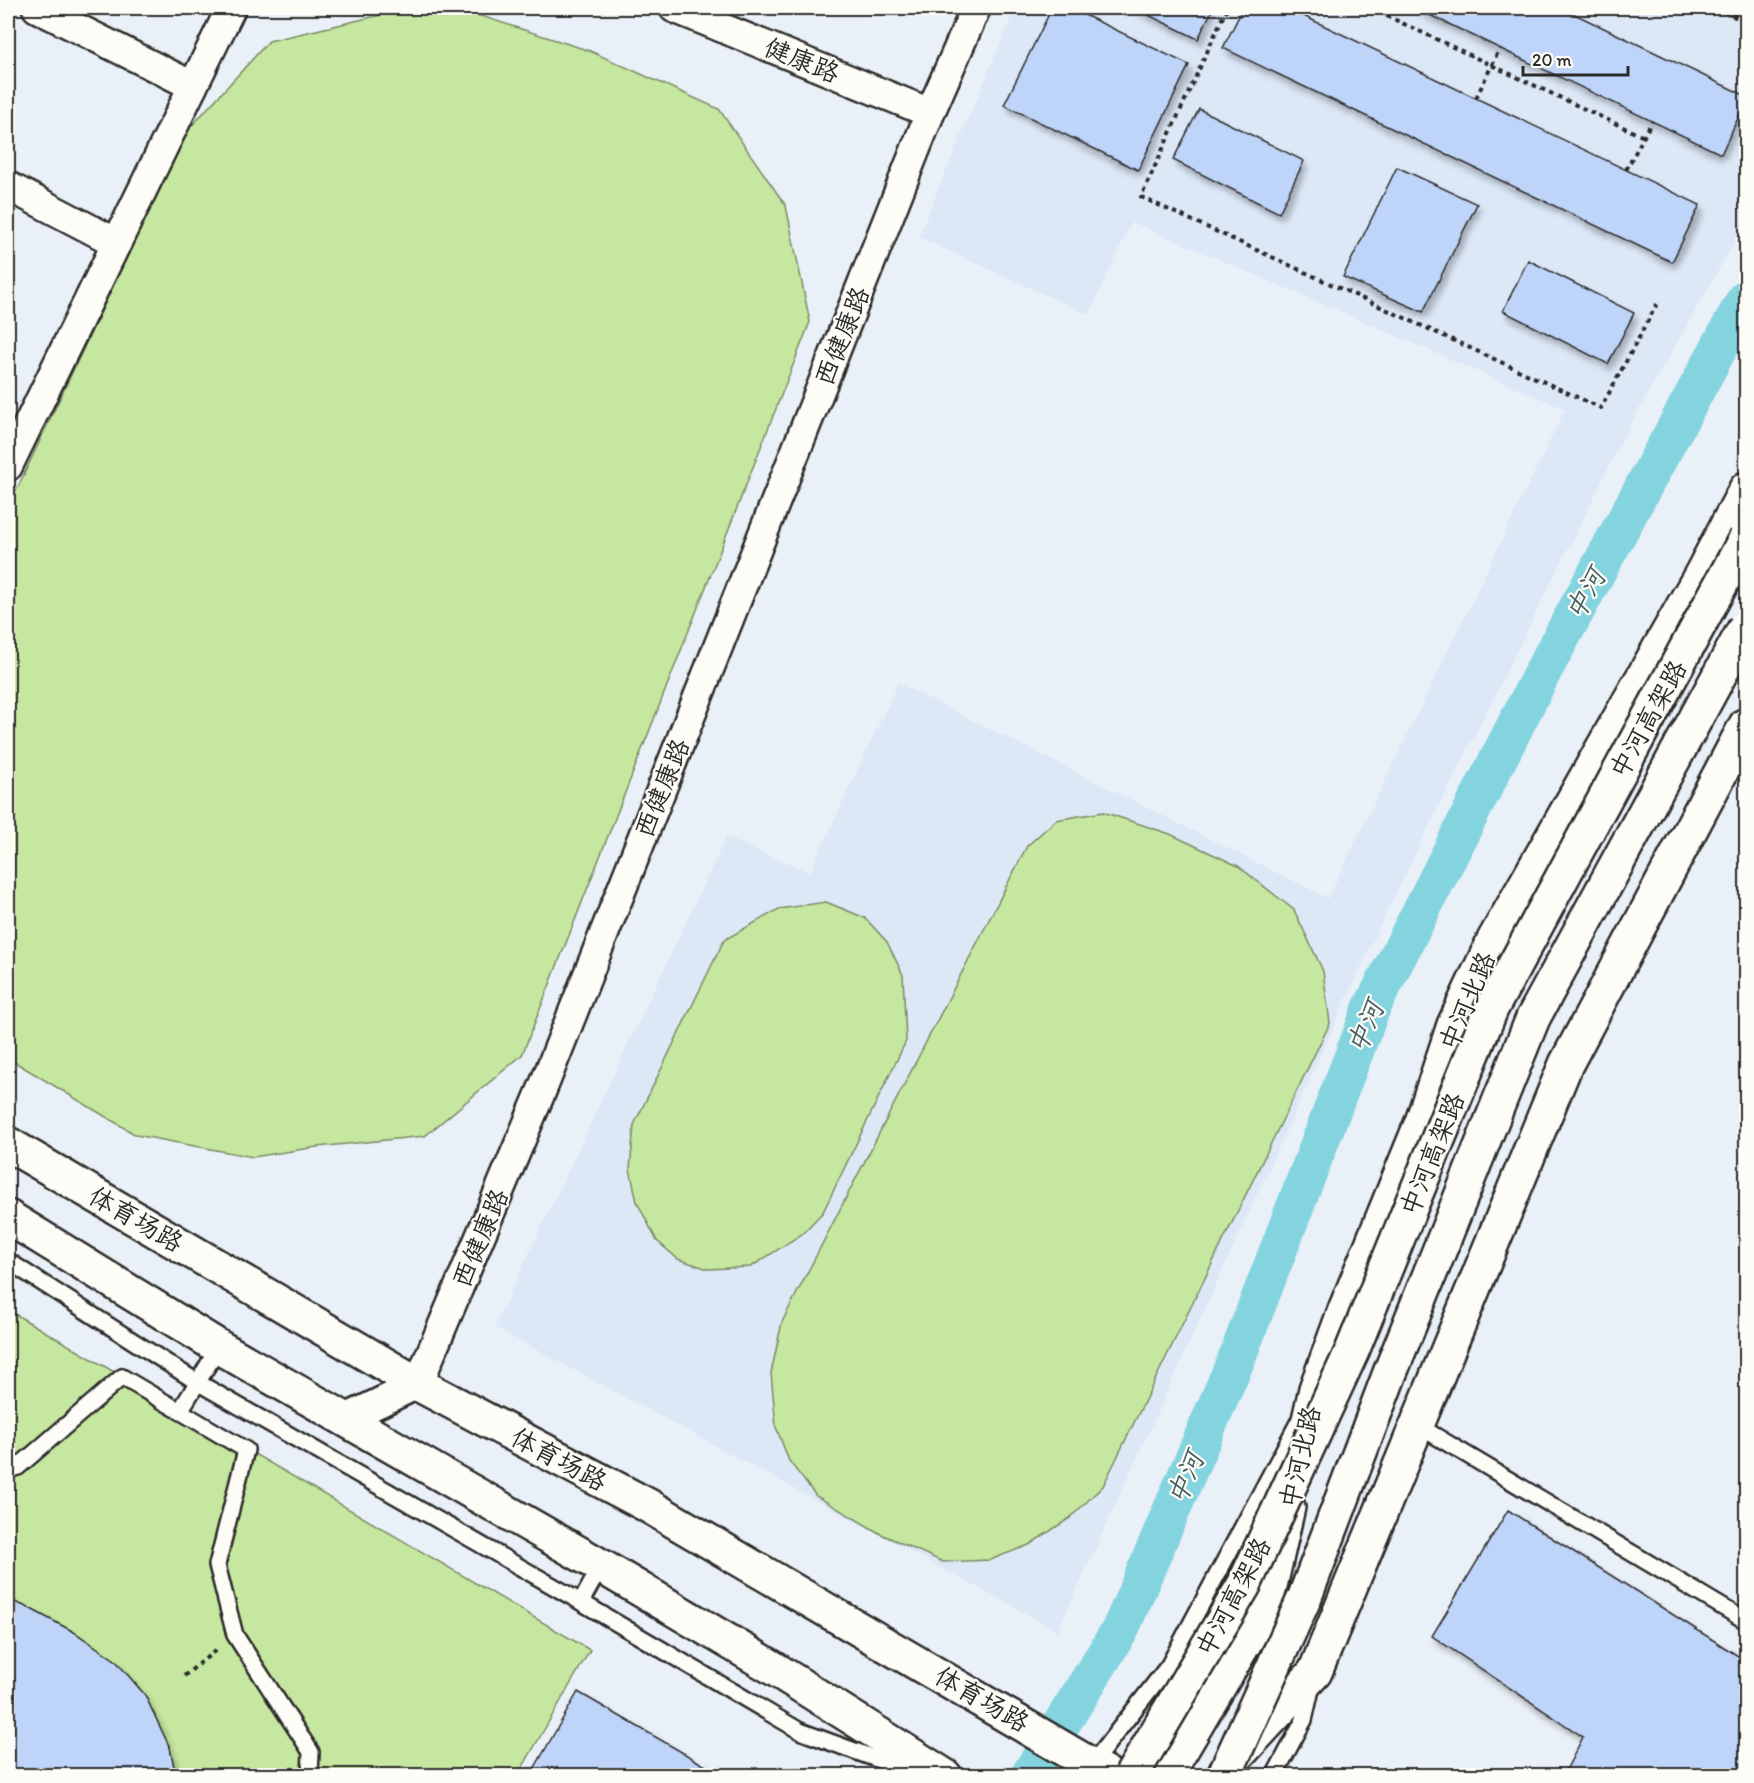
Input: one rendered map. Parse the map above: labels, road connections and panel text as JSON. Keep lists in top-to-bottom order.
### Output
{
  "streets": {
    "main road": ["中河高架路", "中河北路", "体育场路"],
    "street": ["健康路", "西健康路"]
  },
  "crossings": [
    ["健康路", "西健康路"],
    ["西健康路", "体育场路"]
  ],
  "water": ["中河"],
  "scale_bar": "20 m"
}
